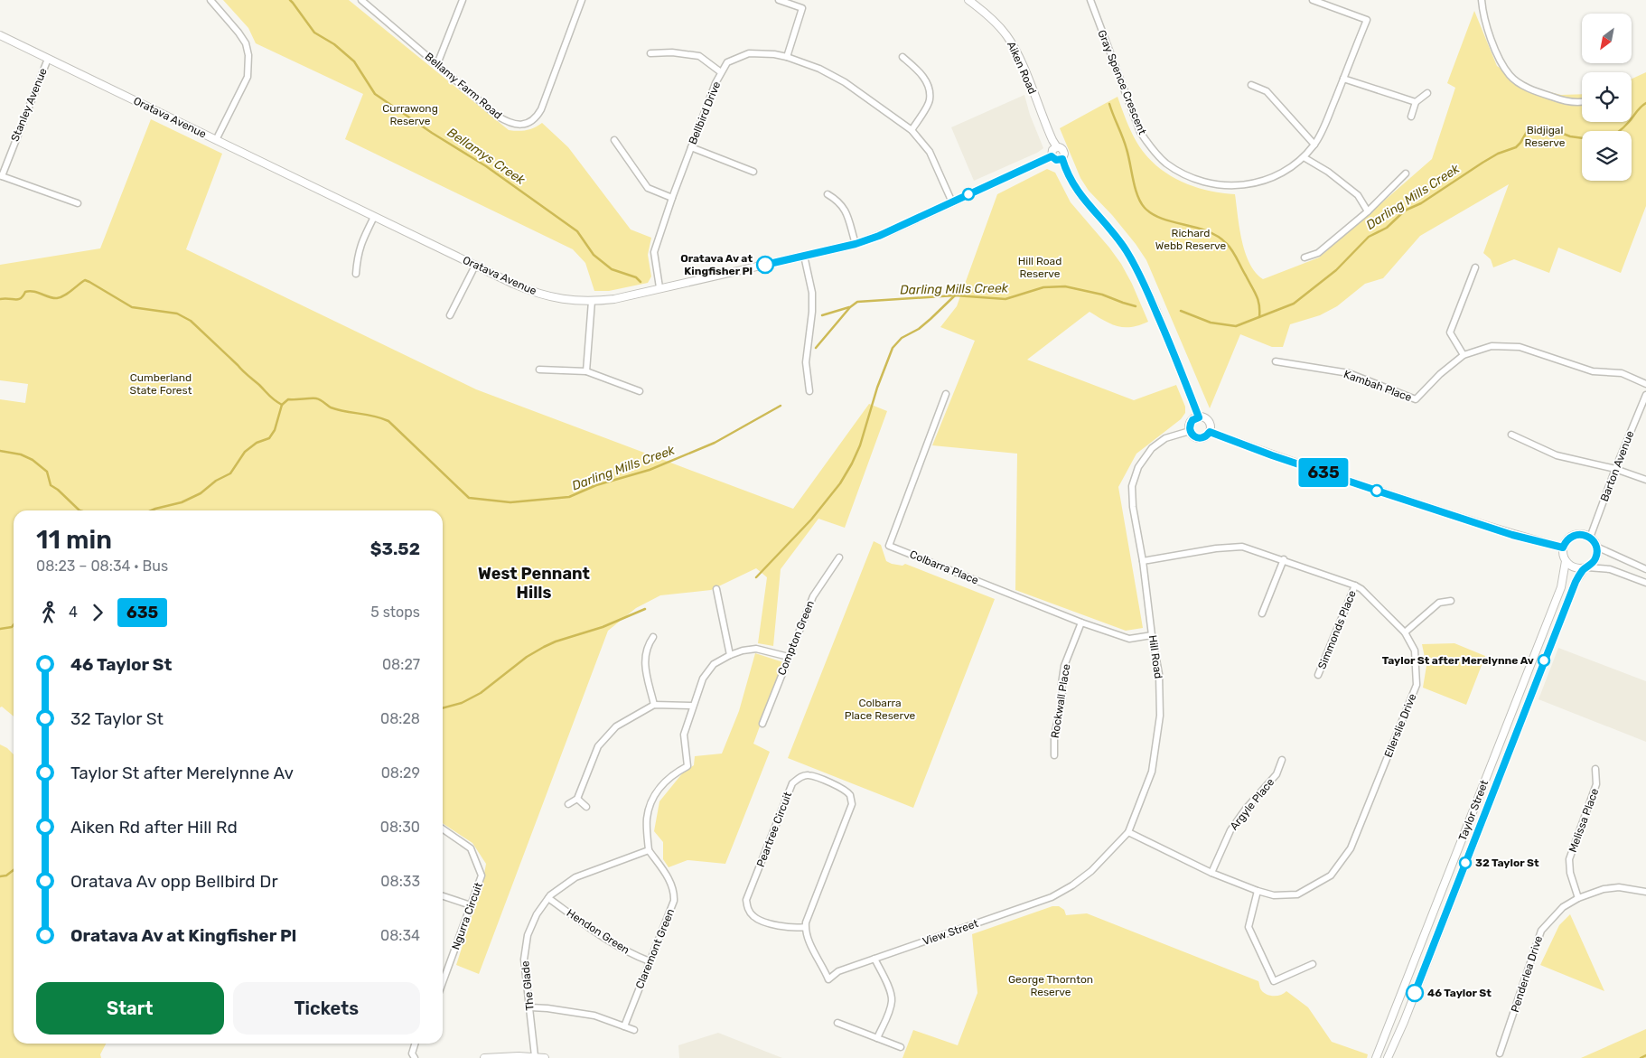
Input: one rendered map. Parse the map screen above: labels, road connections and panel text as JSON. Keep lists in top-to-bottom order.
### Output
{
  "streets": {
    "street": [
      "Aiken Road",
      "Gray Spence Crescent",
      "Bellamy Farm Road",
      "Stanley Avenue",
      "Bellbird Drive",
      "Oratava Avenue",
      "Kambah Place",
      "Barton Avenue",
      "Colbarra Place",
      "Simmonds Place",
      "Compton Green",
      "Hill Road",
      "Rockwall Place",
      "Ellerslie Drive",
      "Argyle Place",
      "Taylor Street",
      "Melissa Place",
      "Peartree Circuit",
      "Ngurra Circuit",
      "Hendon Green",
      "View Street",
      "Claremont Green",
      "Penderlea Drive",
      "The Glade"
    ]
  },
  "crossings": [
    ["Aiken Road", "Oratava Avenue"],
    ["Stanley Avenue", "Oratava Avenue"],
    ["Bellbird Drive", "Oratava Avenue"],
    ["Barton Avenue", "Taylor Street"],
    ["Colbarra Place", "Hill Road"],
    ["Colbarra Place", "Rockwall Place"],
    ["Simmonds Place", "Ellerslie Drive"],
    ["Hill Road", "Ellerslie Drive"],
    ["Hill Road", "View Street"],
    ["Ellerslie Drive", "Argyle Place"],
    ["Melissa Place", "Penderlea Drive"],
    ["Peartree Circuit", "View Street"],
    ["Hendon Green", "Claremont Green"],
    ["Hendon Green", "The Glade"],
    ["Claremont Green", "The Glade"]
  ],
  "districts": ["West Pennant Hills"],
  "water": ["Bellamys Creek", "Darling Mills Creek"],
  "parks": [
    "Currawong Reserve",
    "Bidjigal Reserve",
    "Richard Webb Reserve",
    "Hill Road Reserve",
    "Cumberland State Forest",
    "Colbarra Place Reserve",
    "George Thornton Reserve"
  ],
  "places": [
    "Oratava Av at Kingfisher Pl",
    "Taylor St after Merelynne Av",
    "32 Taylor St",
    "46 Taylor St"
  ],
  "lines": ["bus line 635"],
  "north": "bottom left",
  "page": {
    "on_map": "635",
    "heading": ["11 min", "08:23 – 08:34 · Bus", "$3.52"],
    "legs": ["4", "635", "5 stops"],
    "list": [
      {
        "name": "46 Taylor St",
        "value": "08:27"
      },
      {
        "name": "32 Taylor St",
        "value": "08:28"
      },
      {
        "name": "Taylor St after Merelynne Av",
        "value": "08:29"
      },
      {
        "name": "Aiken Rd after Hill Rd",
        "value": "08:30"
      },
      {
        "name": "Oratava Av opp Bellbird Dr",
        "value": "08:33"
      },
      {
        "name": "Oratava Av at Kingfisher Pl",
        "value": "08:34"
      }
    ],
    "buttons": ["Start", "Tickets"]
  }
}
